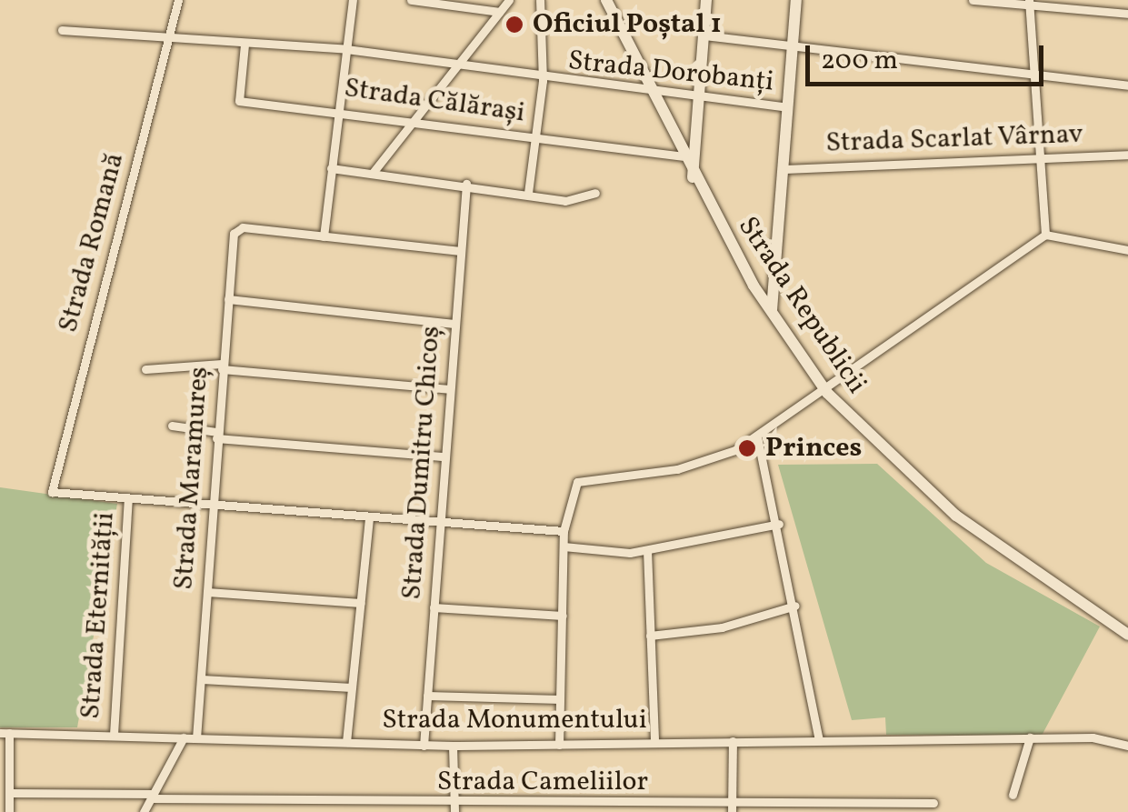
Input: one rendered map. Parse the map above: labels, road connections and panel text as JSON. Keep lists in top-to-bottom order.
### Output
{
  "streets": {
    "main road": ["Strada Republicii"],
    "street": [
      "Strada Dorobanți",
      "Strada Călărași",
      "Strada Scarlat Vârnav",
      "Strada Romană",
      "Strada Dumitru Chicoș",
      "Strada Maramureș",
      "Strada Eternității",
      "Strada Monumentului",
      "Strada Cameliilor"
    ]
  },
  "crossings": [
    ["Strada Dorobanți", "Strada Călărași"],
    ["Strada Dorobanți", "Strada Romană"],
    ["Strada Dorobanți", "Strada Republicii"],
    ["Strada Călărași", "Strada Republicii"],
    ["Strada Romană", "Strada Eternității"],
    ["Strada Dumitru Chicoș", "Strada Monumentului"],
    ["Strada Maramureș", "Strada Monumentului"],
    ["Strada Eternității", "Strada Monumentului"]
  ],
  "places": ["Oficiul Poștal 1", "Princes"],
  "scale_bar": "200 m"
}
